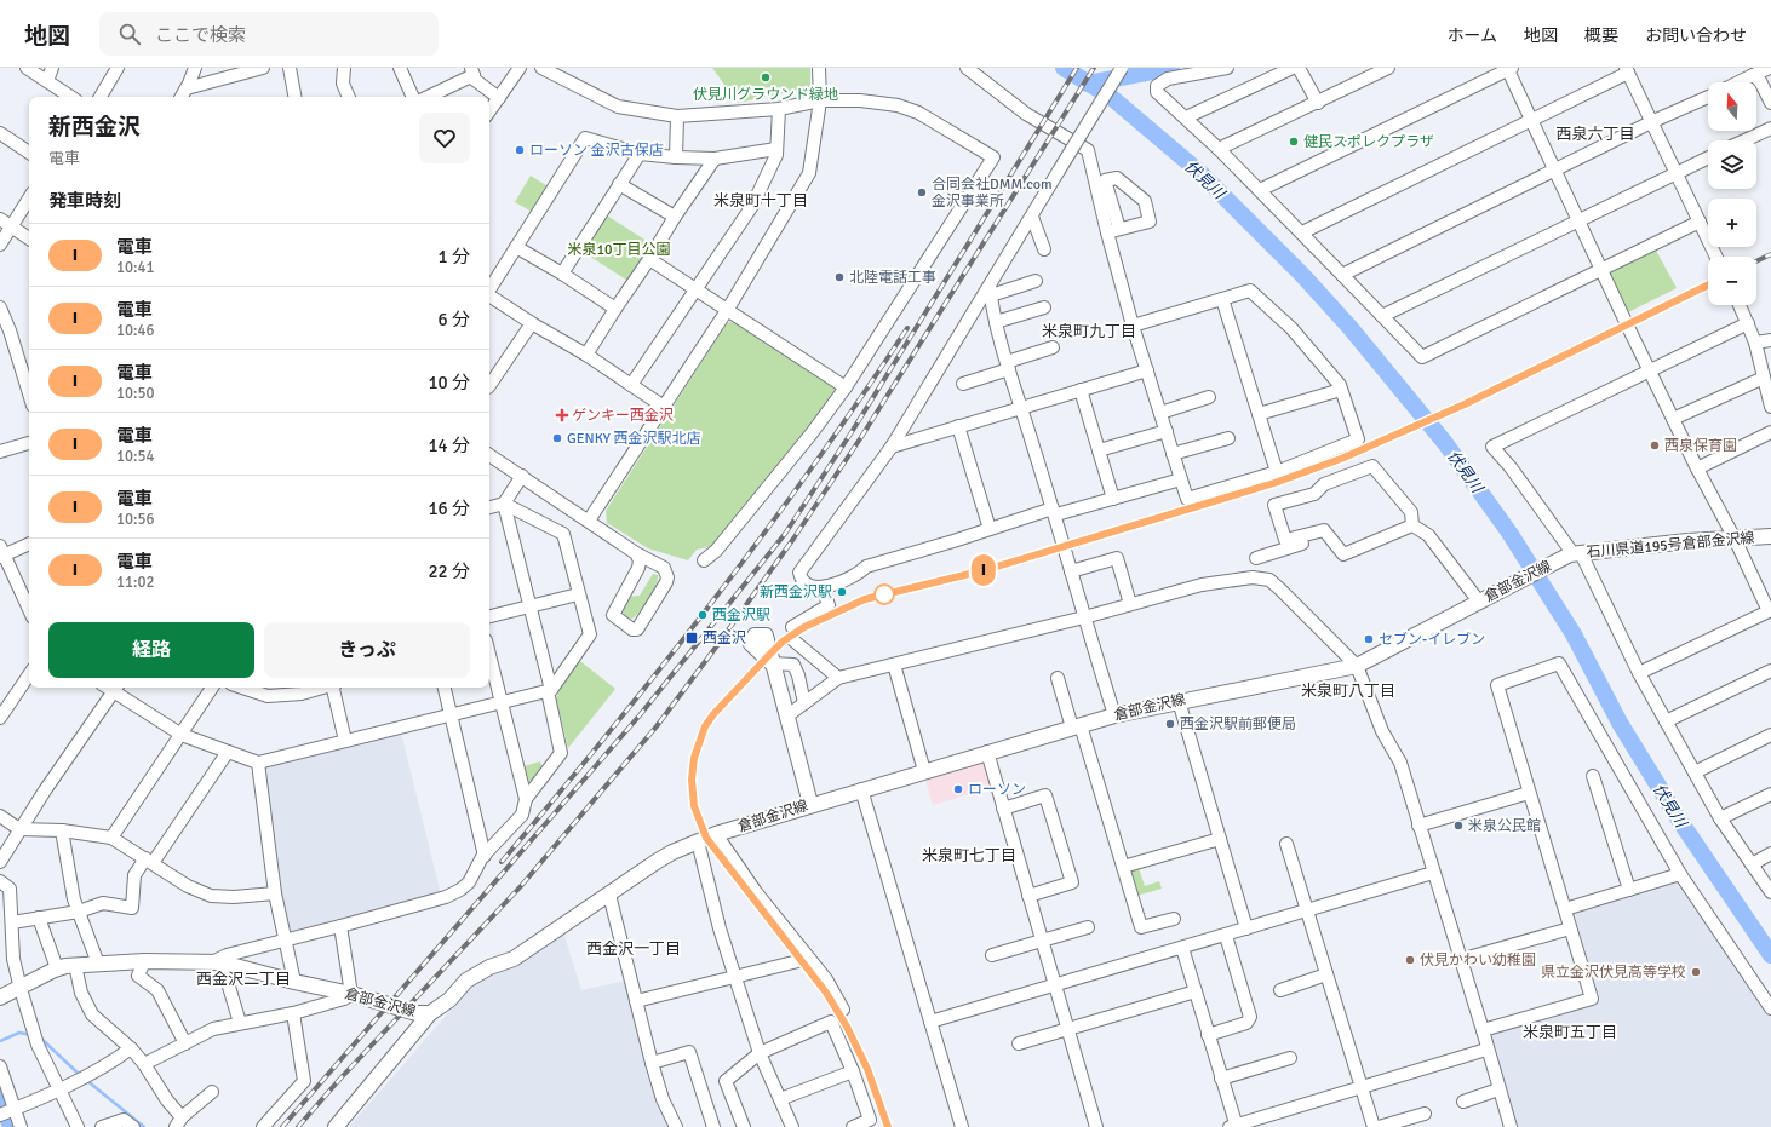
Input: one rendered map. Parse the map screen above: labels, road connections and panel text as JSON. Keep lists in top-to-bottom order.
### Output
{
  "streets": {
    "main road": ["石川県道195号倉部金沢線", "倉部金沢線"]
  },
  "crossings": [
    ["石川県道195号倉部金沢線", "倉部金沢線"]
  ],
  "districts": [
    "西泉六丁目",
    "米泉町十丁目",
    "米泉町九丁目",
    "米泉町八丁目",
    "米泉町七丁目",
    "西金沢一丁目",
    "西金沢二丁目",
    "米泉町五丁目"
  ],
  "water": ["伏見川"],
  "parks": ["米泉10丁目公園"],
  "places": {
    "other": [
      "伏見川グラウンド緑地",
      "健民スポレクプラザ",
      "ローソン 金沢古保店",
      "合同会社DMM.com 金沢事業所",
      "北陸電話工事",
      "GENKY 西金沢駅北店",
      "西泉保育園",
      "新西金沢駅",
      "西金沢駅",
      "セブン-イレブン",
      "西金沢駅前郵便局",
      "ローソン",
      "米泉公民館",
      "伏見かわい幼稚園",
      "県立金沢伏見高等学校"
    ],
    "health": ["ゲンキー西金沢"],
    "transit": ["西金沢"]
  },
  "north": "top",
  "page": {
    "header": "地図",
    "search": "ここで検索",
    "nav": [
      "ホーム",
      "地図",
      "概要",
      "お問い合わせ"
    ],
    "on_map": "I",
    "map_buttons": ["+", "−"],
    "heading": [
      ["新西金沢", "電車"],
      "発車時刻"
    ],
    "list": [
      {
        "mark": "I",
        "name": "電車",
        "note": "10:41",
        "value": "1 分"
      },
      {
        "mark": "I",
        "name": "電車",
        "note": "10:46",
        "value": "6 分"
      },
      {
        "mark": "I",
        "name": "電車",
        "note": "10:50",
        "value": "10 分"
      },
      {
        "mark": "I",
        "name": "電車",
        "note": "10:54",
        "value": "14 分"
      },
      {
        "mark": "I",
        "name": "電車",
        "note": "10:56",
        "value": "16 分"
      },
      {
        "mark": "I",
        "name": "電車",
        "note": "11:02",
        "value": "22 分"
      }
    ],
    "buttons": ["経路", "きっぷ"]
  }
}
